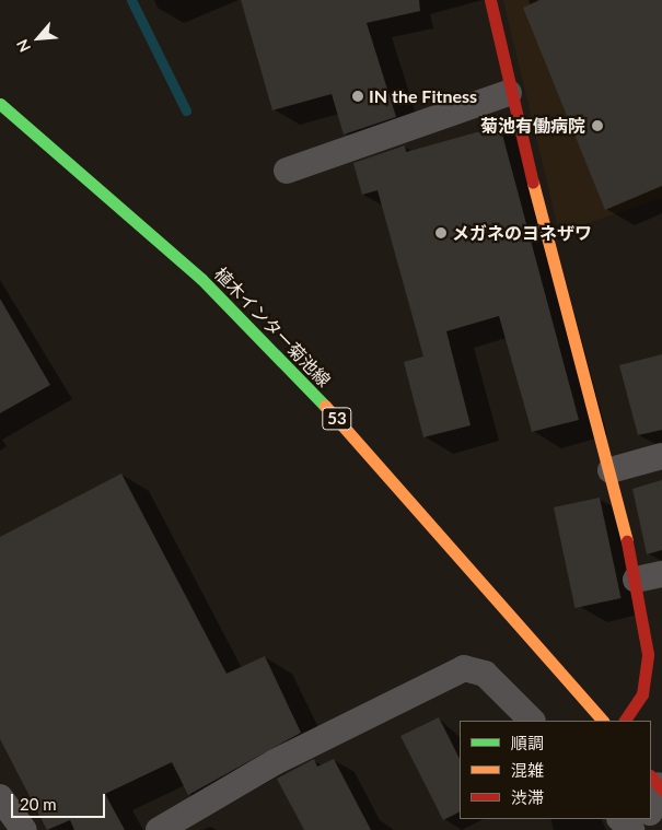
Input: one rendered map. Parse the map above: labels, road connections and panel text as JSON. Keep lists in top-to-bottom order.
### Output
{
  "streets": {
    "main road": ["植木インター菊池線", "53"]
  },
  "places": ["IN the Fitness", "菊池有働病院", "メガネのヨネザワ"],
  "legend": ["順調", "混雑", "渋滞"],
  "scale_bar": "20 m",
  "north": "bottom left"
}
